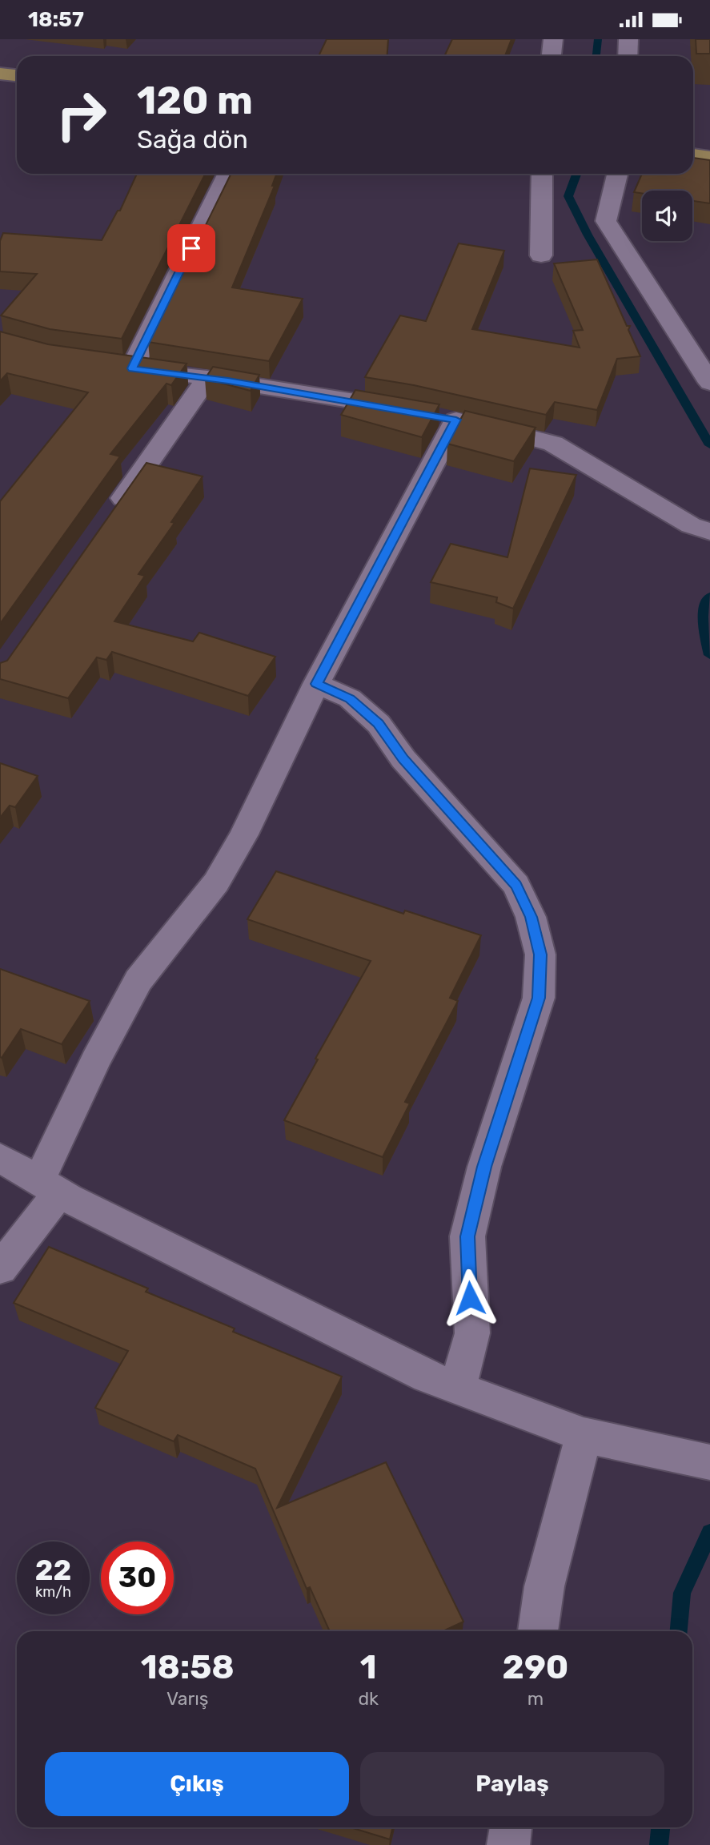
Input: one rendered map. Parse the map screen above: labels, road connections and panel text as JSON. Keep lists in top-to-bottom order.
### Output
{
  "page": {
    "status": "18:57",
    "turn": ["120 m", "Sağa dön"],
    "speed": "22 km/h",
    "limit": "30",
    "eta": [
      "18:58",
      "Varış",
      "1",
      "dk",
      "290",
      "m"
    ],
    "buttons": ["Çıkış", "Paylaş"]
  }
}
